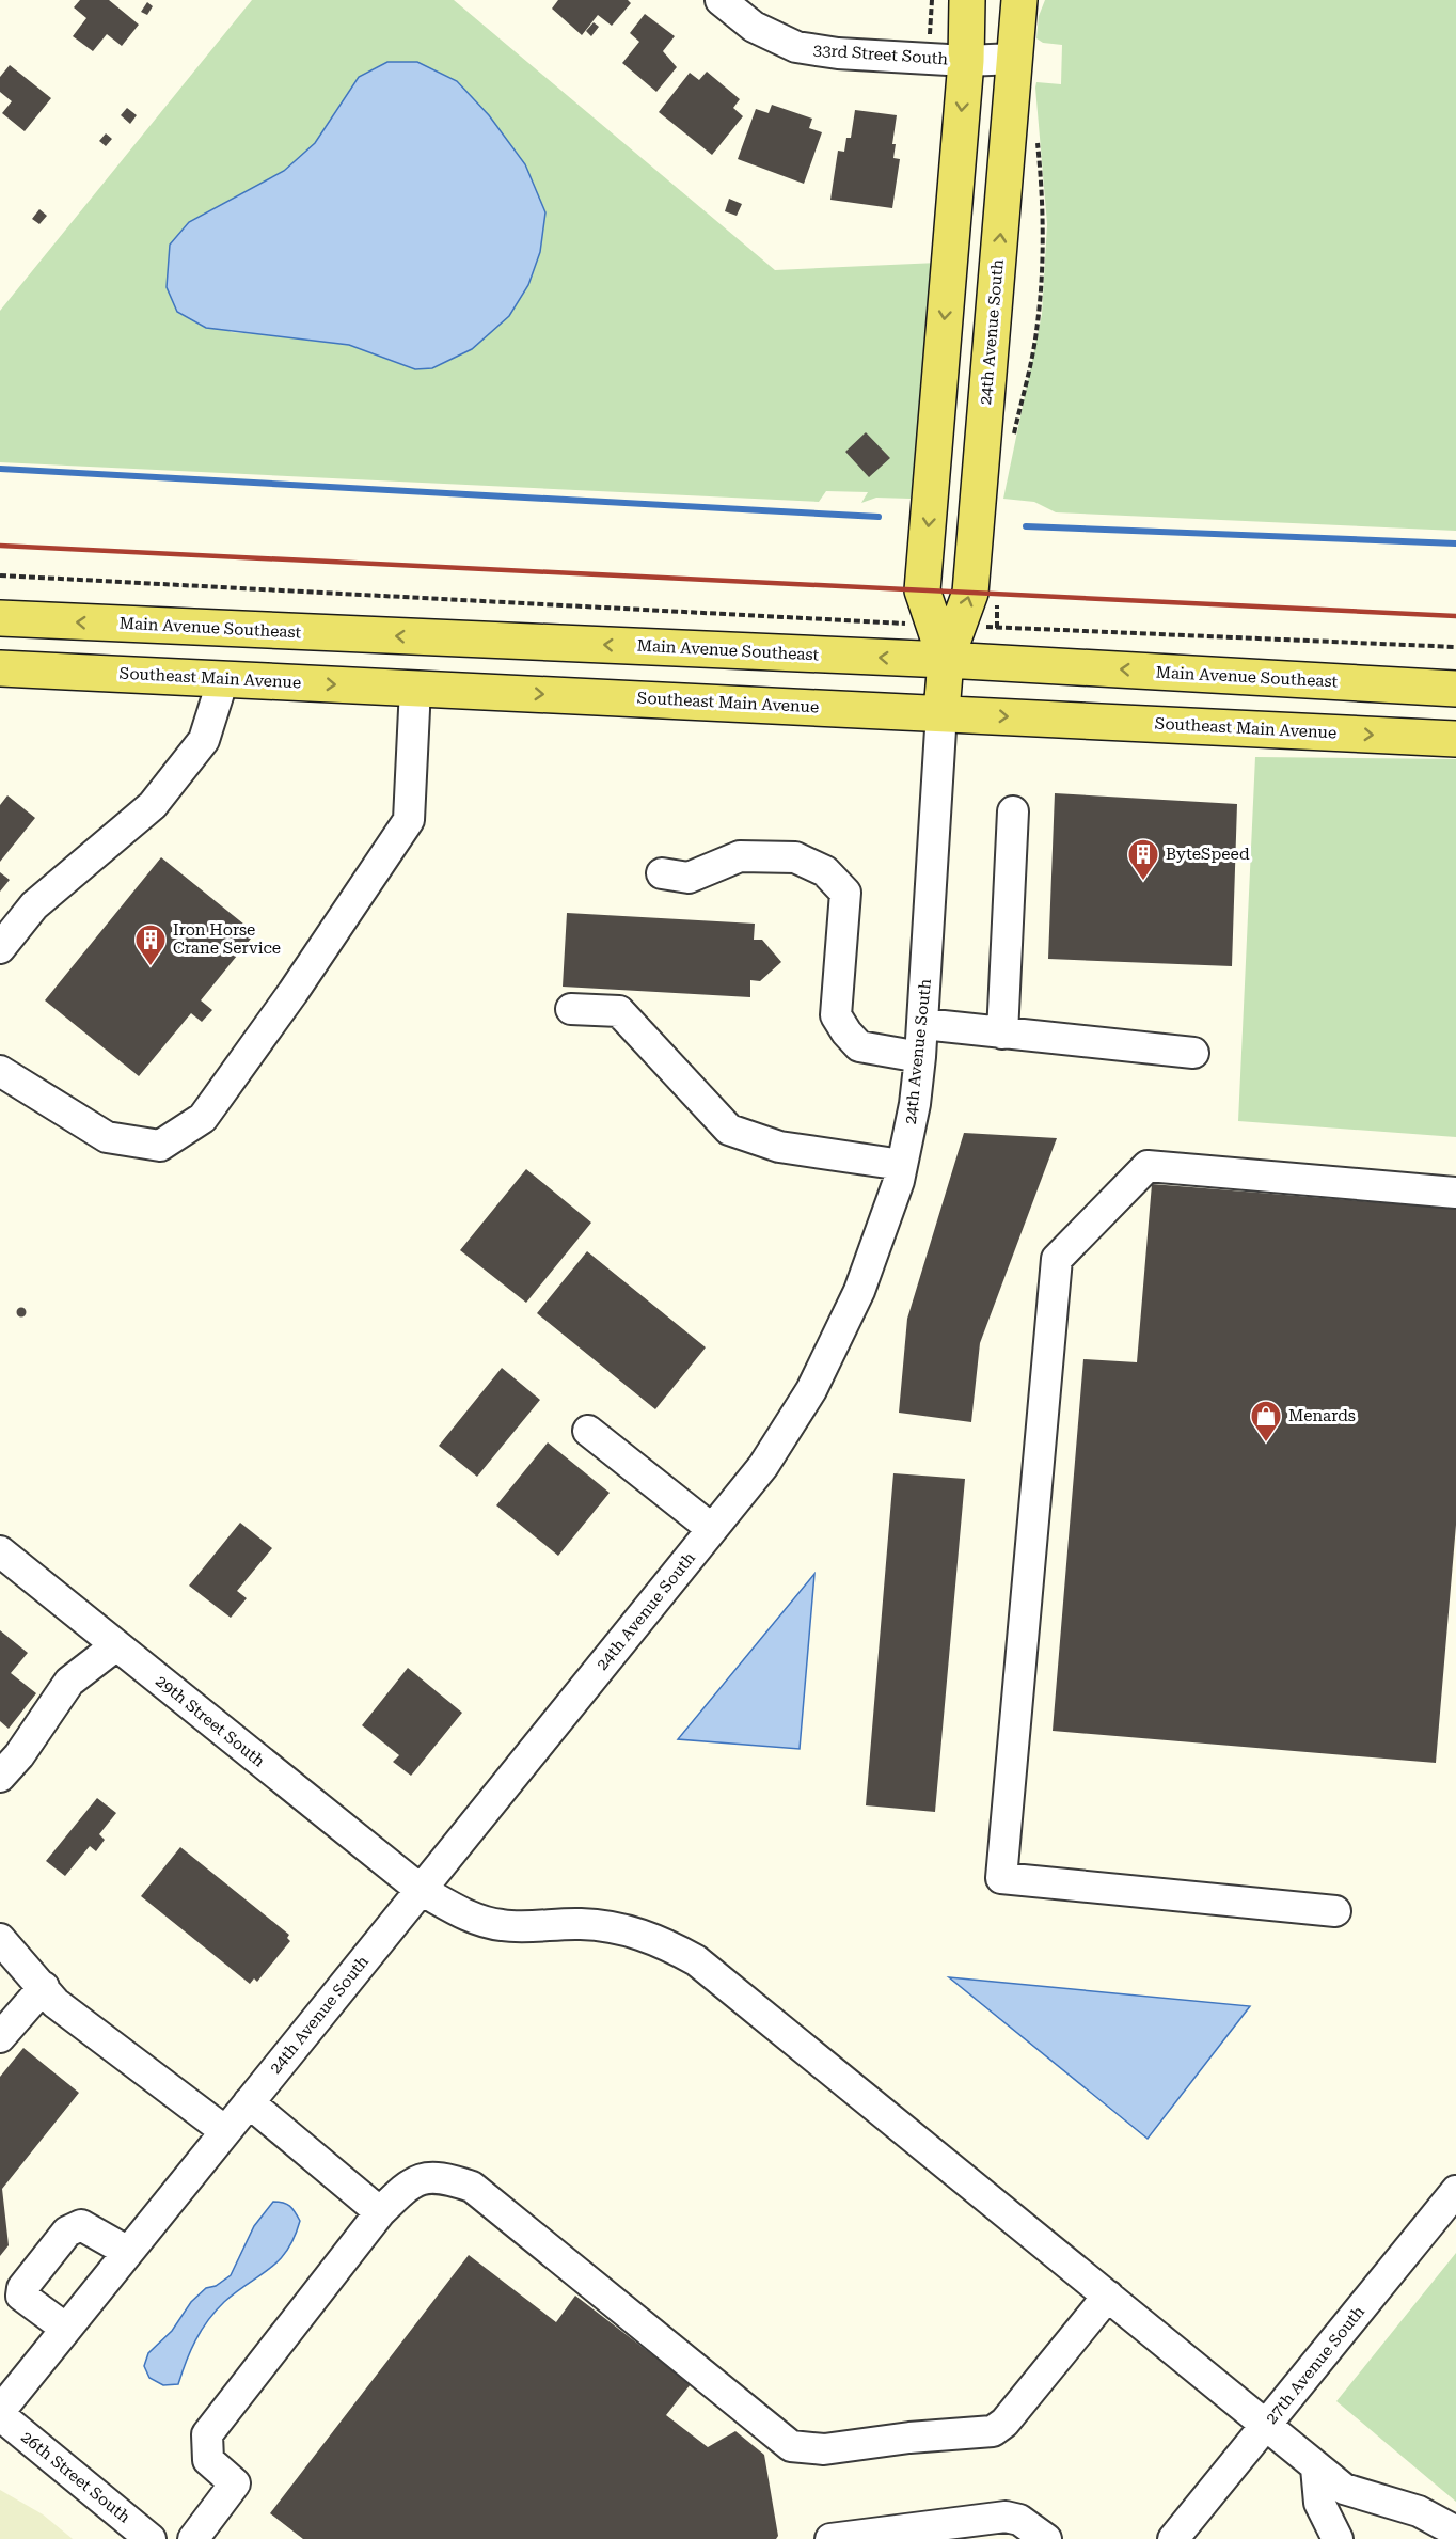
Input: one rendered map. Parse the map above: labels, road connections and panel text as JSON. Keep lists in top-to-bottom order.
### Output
{
  "streets": {
    "main road": ["24th Avenue South", "Main Avenue Southeast", "Southeast Main Avenue"],
    "street": [
      "33rd Street South",
      "29th Street South",
      "27th Avenue South",
      "26th Street South"
    ]
  },
  "crossings": [
    ["33rd Street South", "24th Avenue South"],
    ["24th Avenue South", "Main Avenue Southeast"],
    ["24th Avenue South", "Southeast Main Avenue"],
    ["24th Avenue South", "29th Street South"],
    ["29th Street South", "27th Avenue South"]
  ],
  "one_way": ["Main Avenue Southeast", "Southeast Main Avenue"],
  "places": {
    "building": ["ByteSpeed", "Iron Horse Crane Service"],
    "shop": ["Menards"]
  }
}
